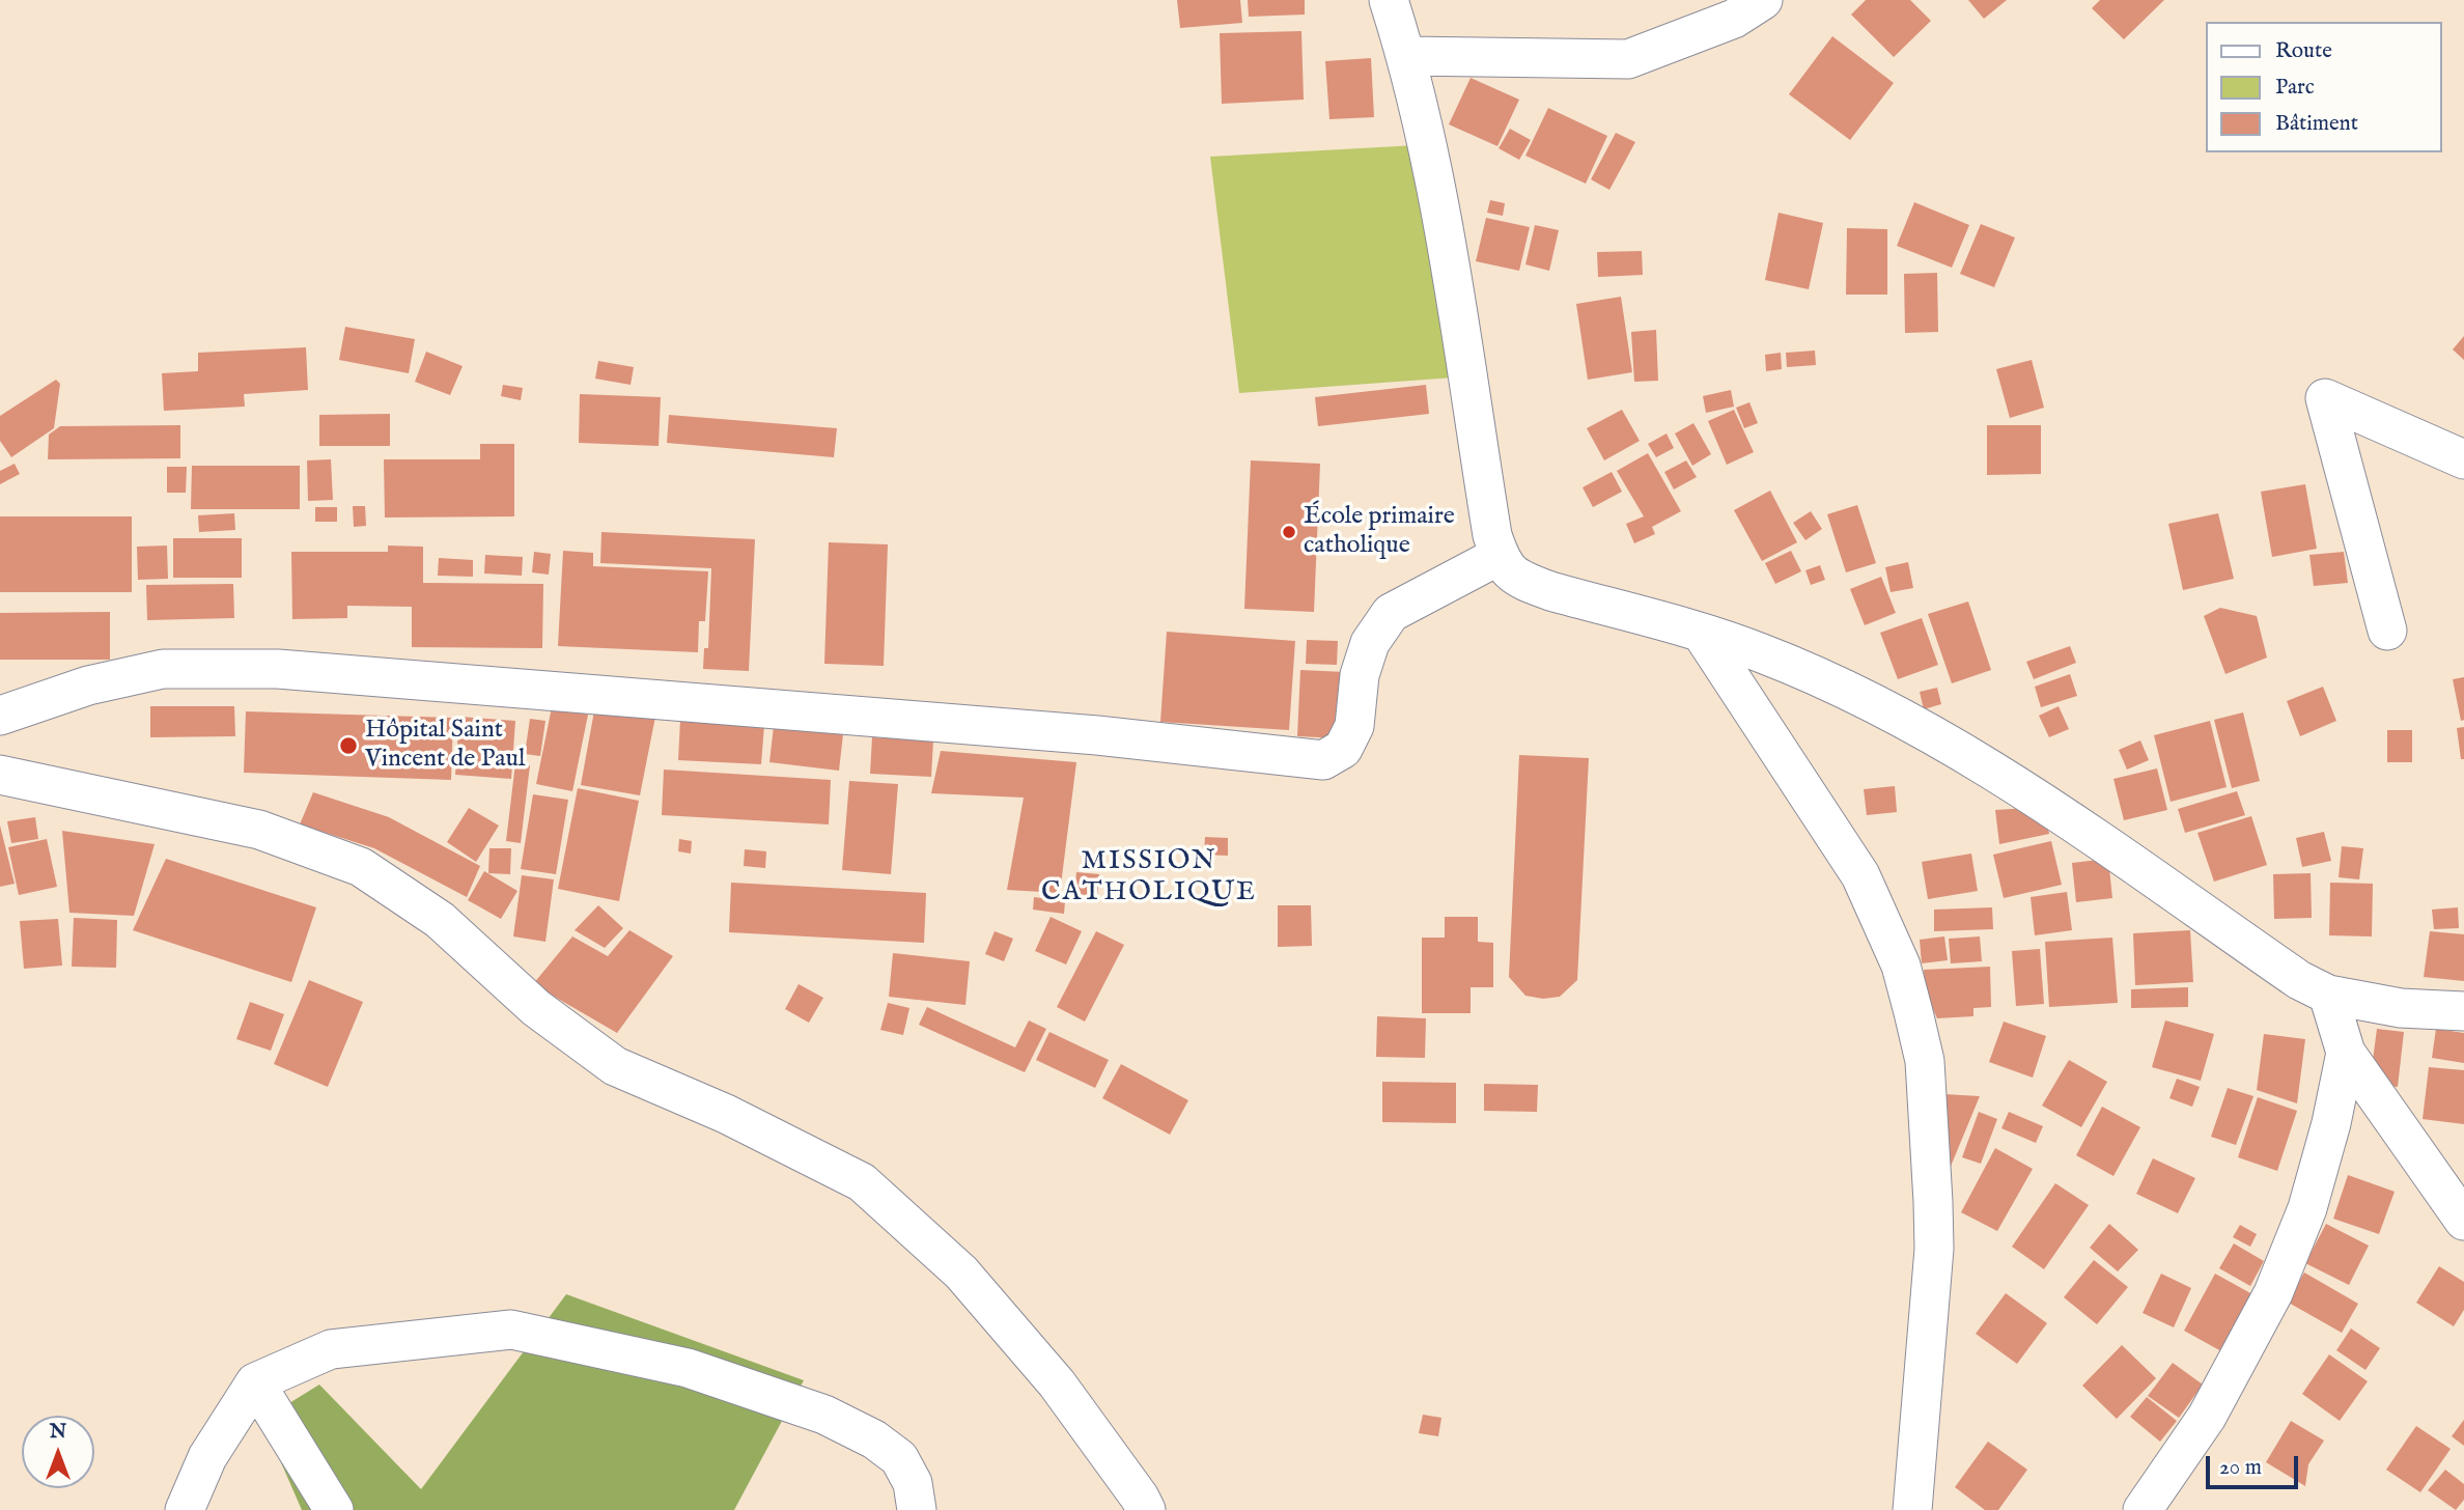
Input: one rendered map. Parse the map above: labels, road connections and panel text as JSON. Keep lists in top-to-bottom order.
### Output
{
  "districts": ["MISSION CATHOLIQUE"],
  "places": ["École primaire catholique", "Hôpital Saint Vincent de Paul"],
  "legend": ["Route", "Parc", "Bâtiment"],
  "scale_bar": "20 m",
  "north": "top"
}
